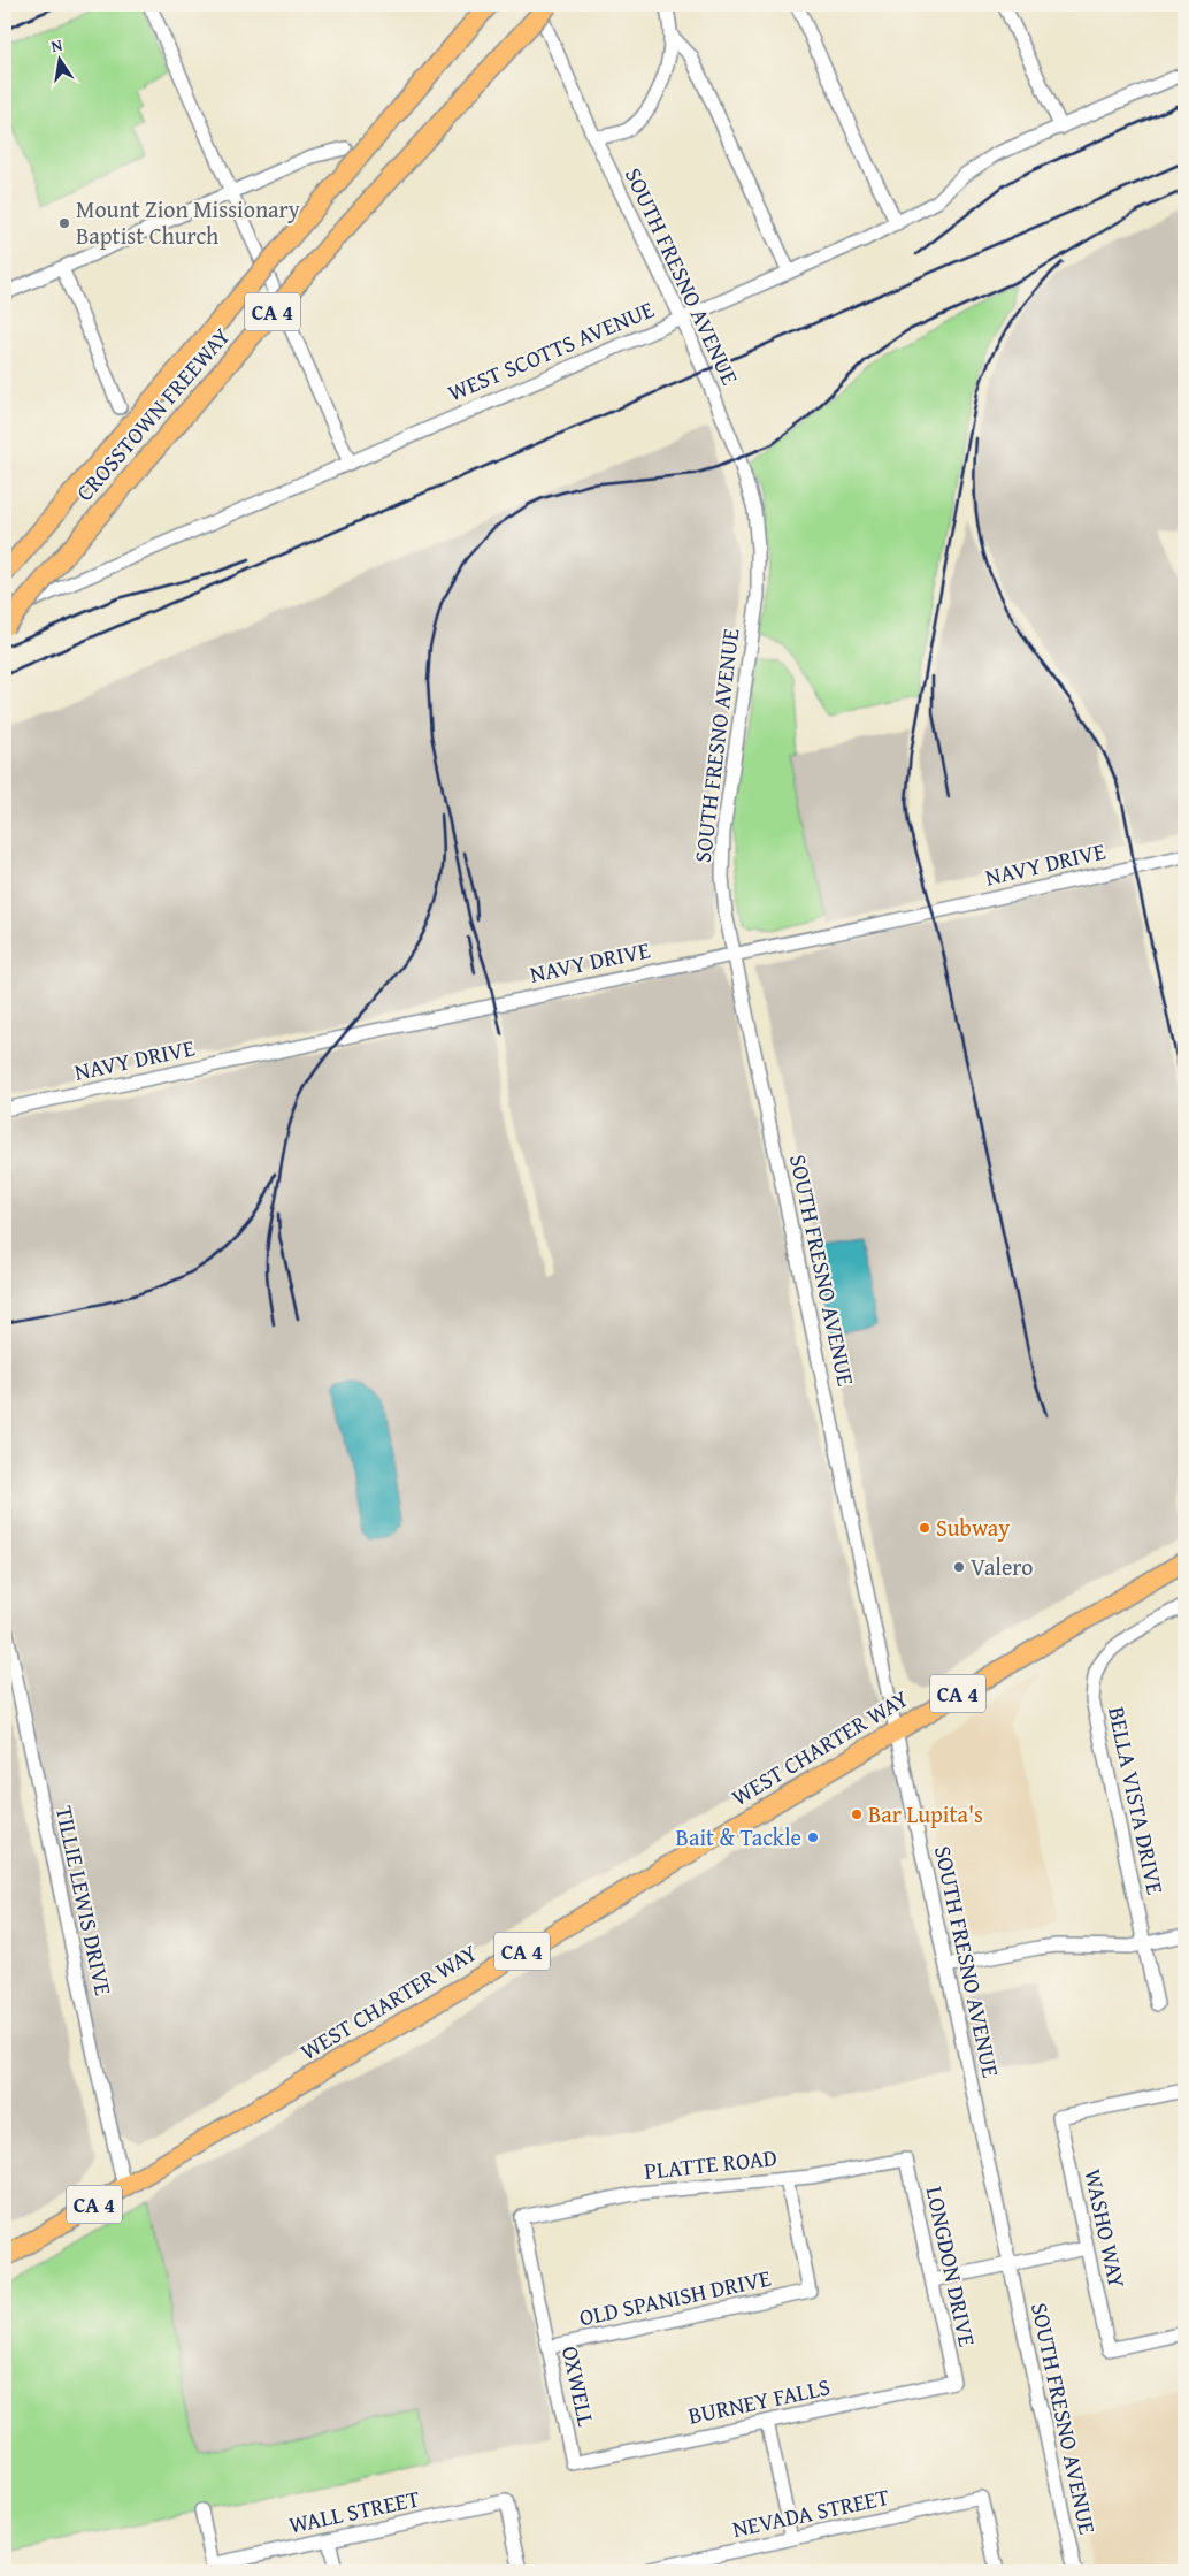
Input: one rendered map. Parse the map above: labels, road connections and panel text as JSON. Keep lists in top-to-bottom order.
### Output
{
  "streets": {
    "highway": ["CA 4", "CROSSTOWN FREEWAY", "WEST CHARTER WAY"],
    "street": [
      "SOUTH FRESNO AVENUE",
      "WEST SCOTTS AVENUE",
      "NAVY DRIVE",
      "BELLA VISTA DRIVE",
      "TILLIE LEWIS DRIVE",
      "PLATTE ROAD",
      "WASHO WAY",
      "LONGDON DRIVE",
      "OLD SPANISH DRIVE",
      "OXWELL",
      "BURNEY FALLS",
      "WALL STREET",
      "NEVADA STREET"
    ]
  },
  "crossings": [
    ["SOUTH FRESNO AVENUE", "WEST SCOTTS AVENUE"],
    ["SOUTH FRESNO AVENUE", "NAVY DRIVE"],
    ["SOUTH FRESNO AVENUE", "WEST CHARTER WAY"],
    ["WEST CHARTER WAY", "TILLIE LEWIS DRIVE"],
    ["PLATTE ROAD", "LONGDON DRIVE"],
    ["PLATTE ROAD", "OLD SPANISH DRIVE"],
    ["PLATTE ROAD", "OXWELL"],
    ["LONGDON DRIVE", "BURNEY FALLS"],
    ["OLD SPANISH DRIVE", "OXWELL"],
    ["OXWELL", "BURNEY FALLS"]
  ],
  "places": [
    "Mount Zion Missionary Baptist Church",
    "Subway",
    "Valero",
    "Bar Lupita's",
    "Bait & Tackle"
  ],
  "north": "top"
}
